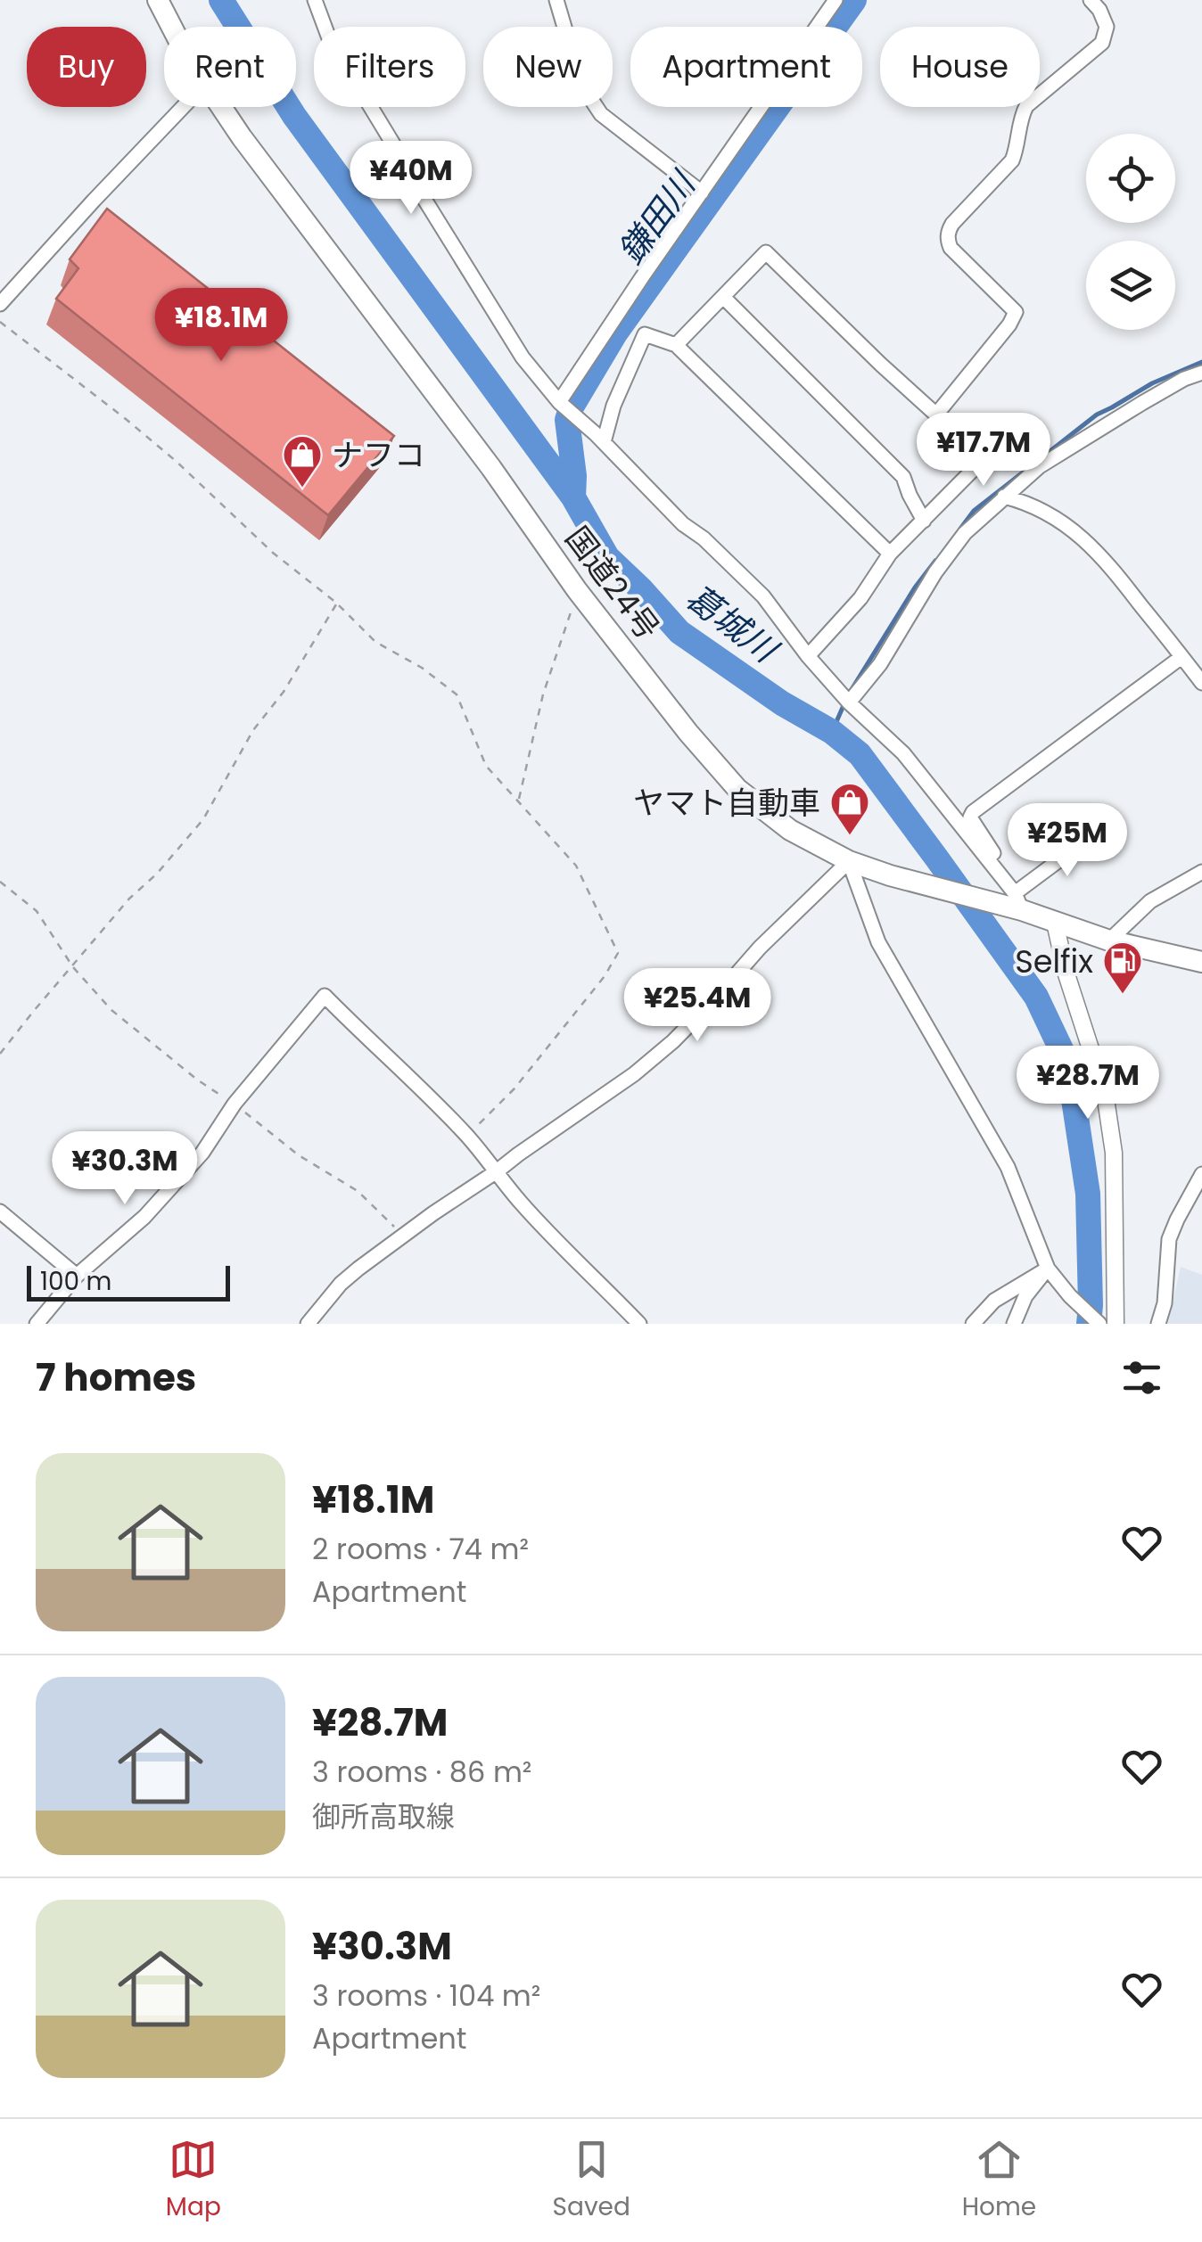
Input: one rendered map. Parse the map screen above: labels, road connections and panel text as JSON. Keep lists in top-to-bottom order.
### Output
{
  "streets": {
    "highway": ["国道24号"]
  },
  "water": ["鎌田川", "葛城川"],
  "places": {
    "shop": ["ナフコ", "ヤマト自動車"],
    "fuel station": ["Selfix"]
  },
  "scale_bar": "100 m",
  "page": {
    "chip": [
      "Buy",
      "Rent",
      "Filters",
      "New",
      "Apartment",
      "House"
    ],
    "price": [
      "¥40M",
      "¥18.1M",
      "¥17.7M",
      "¥25M",
      "¥25.4M",
      "¥28.7M",
      "¥30.3M"
    ],
    "scale": "100 m",
    "heading": "7 homes",
    "list": [
      {
        "name": "¥18.1M",
        "note": "2 rooms · 74 m² · Apartment"
      },
      {
        "name": "¥28.7M",
        "note": "3 rooms · 86 m² · 御所高取線"
      },
      {
        "name": "¥30.3M",
        "note": "3 rooms · 104 m² · Apartment"
      }
    ],
    "tabs": ["Map", "Saved", "Home"]
  }
}
